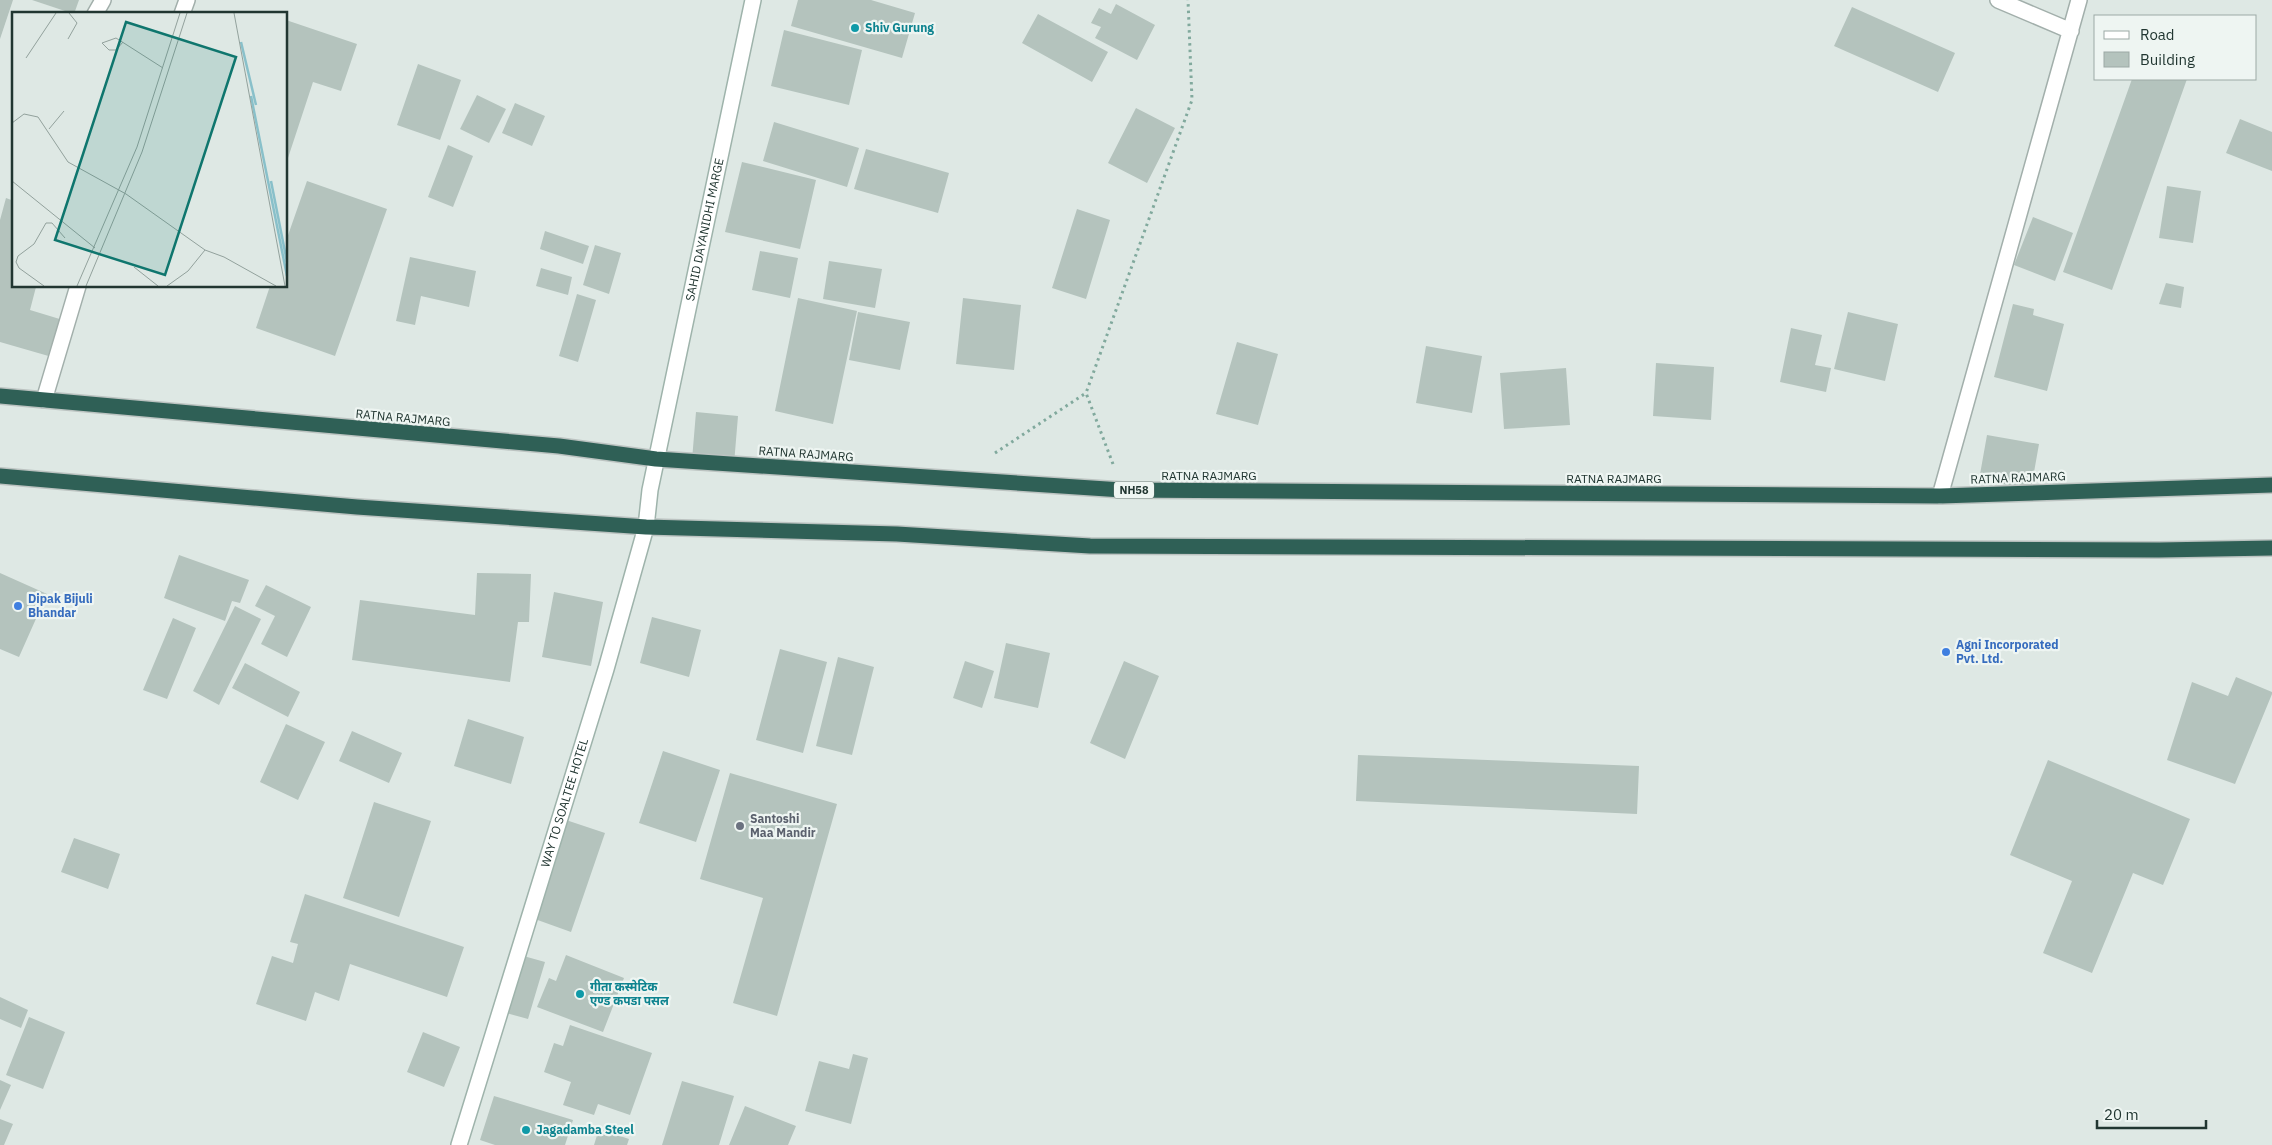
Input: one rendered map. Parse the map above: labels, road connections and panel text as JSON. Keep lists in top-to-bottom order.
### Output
{
  "streets": {
    "highway": ["RATNA RAJMARG", "NH58"],
    "street": ["SAHID DAYANIDHI MARGE", "WAY TO SOALTEE HOTEL"]
  },
  "crossings": [
    ["SAHID DAYANIDHI MARGE", "RATNA RAJMARG"],
    ["SAHID DAYANIDHI MARGE", "WAY TO SOALTEE HOTEL"],
    ["RATNA RAJMARG", "WAY TO SOALTEE HOTEL"]
  ],
  "places": [
    "Shiv Gurung",
    "Dipak Bijuli Bhandar",
    "Agni Incorporated Pvt. Ltd.",
    "Santoshi Maa Mandir",
    "गीता कस्मेटिक एण्ड कपडा पसल",
    "Jagadamba Steel"
  ],
  "legend": ["Road", "Building"],
  "scale_bar": "20 m"
}
